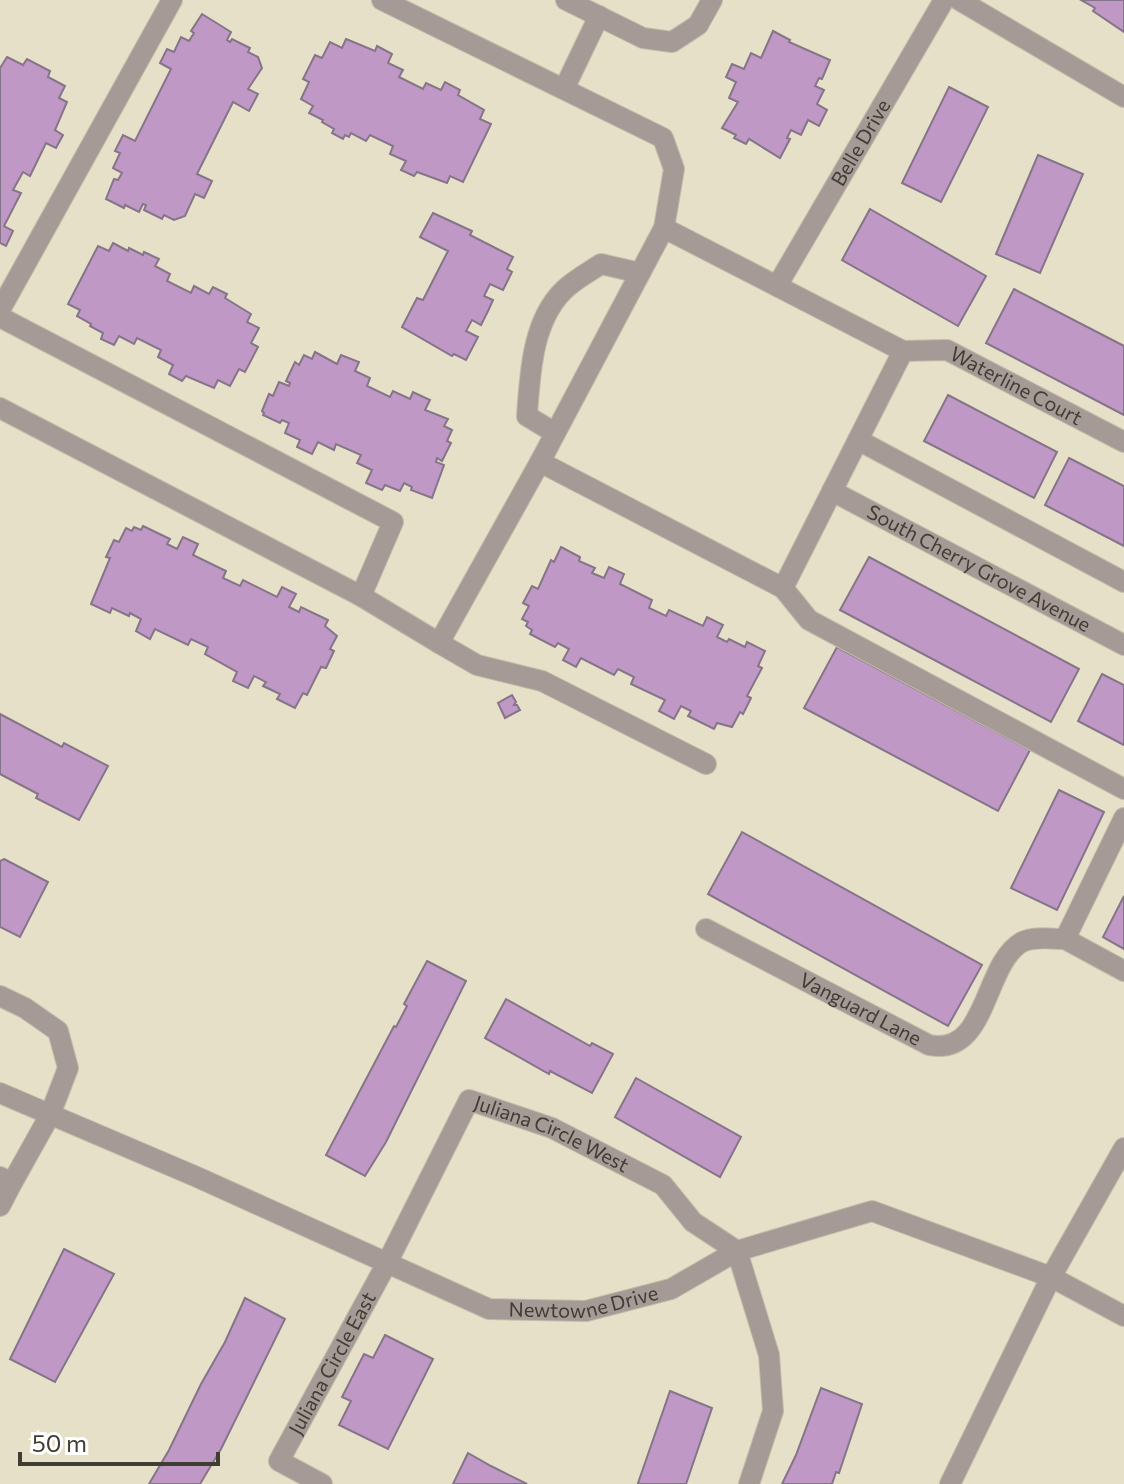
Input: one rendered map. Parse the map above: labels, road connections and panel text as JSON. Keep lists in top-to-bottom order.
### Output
{
  "streets": {
    "street": [
      "Belle Drive",
      "Waterline Court",
      "South Cherry Grove Avenue",
      "Vanguard Lane",
      "Juliana Circle West",
      "Newtowne Drive",
      "Juliana Circle East"
    ]
  },
  "crossings": [
    ["Juliana Circle West", "Newtowne Drive"],
    ["Juliana Circle West", "Juliana Circle East"],
    ["Newtowne Drive", "Juliana Circle East"]
  ],
  "scale_bar": "50 m"
}
